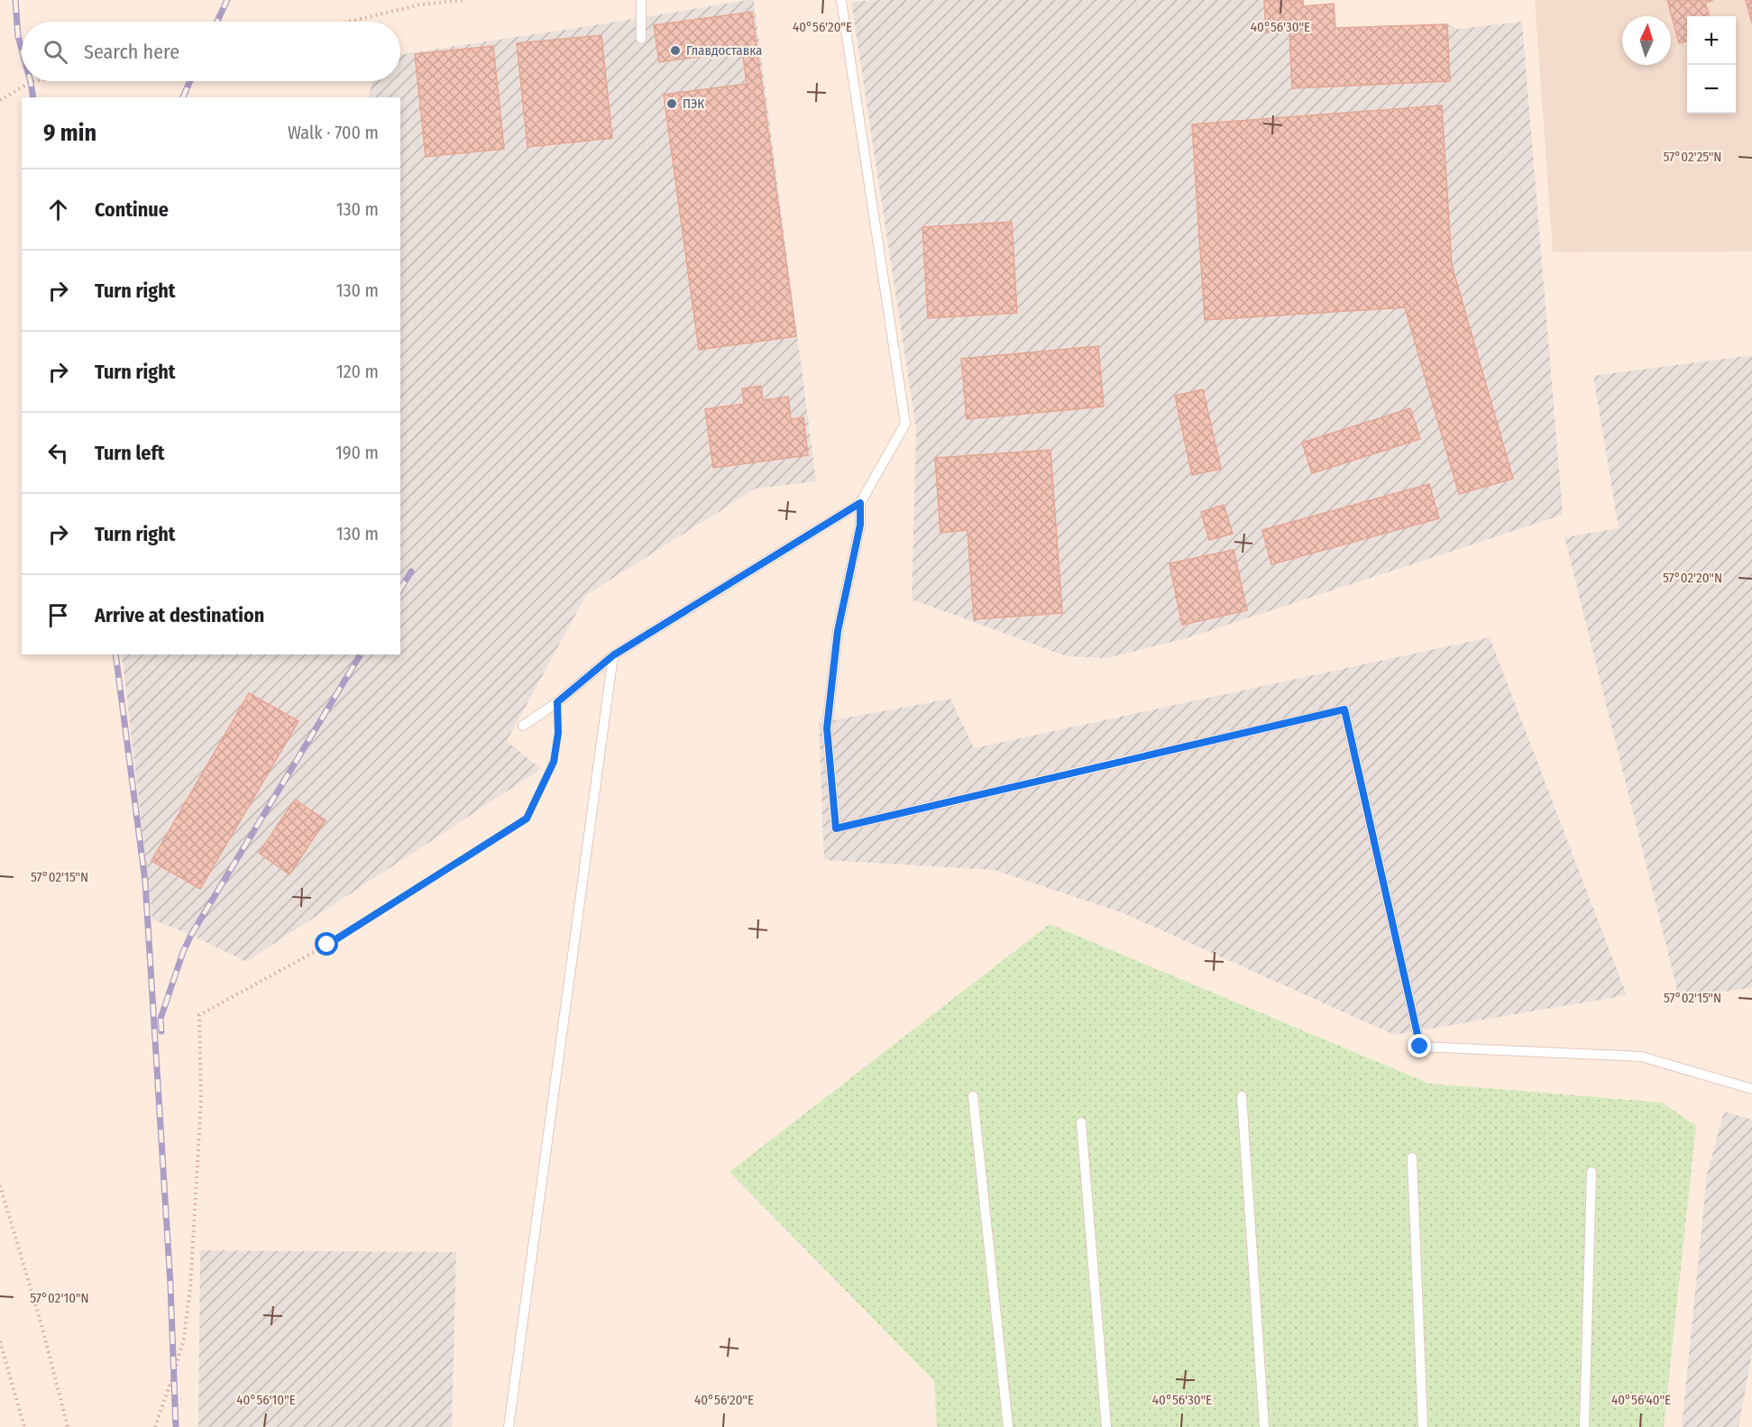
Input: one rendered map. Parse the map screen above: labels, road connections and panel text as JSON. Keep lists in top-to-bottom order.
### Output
{
  "places": ["Главдоставка", "ПЭК"],
  "north": "top",
  "page": {
    "map_buttons": ["+", "−"],
    "search": "Search here",
    "heading": ["9 min", "Walk · 700 m"],
    "list": [
      ["Continue", "130 m"],
      ["Turn right", "130 m"],
      ["Turn right", "120 m"],
      ["Turn left", "190 m"],
      ["Turn right", "130 m"],
      "Arrive at destination"
    ]
  },
  "coordinates": [
    "40°56'20\"E",
    "40°56'30\"E",
    "57°02'25\"N",
    "57°02'20\"N",
    "57°02'15\"N",
    "57°02'10\"N",
    "40°56'10\"E",
    "40°56'40\"E"
  ]
}
